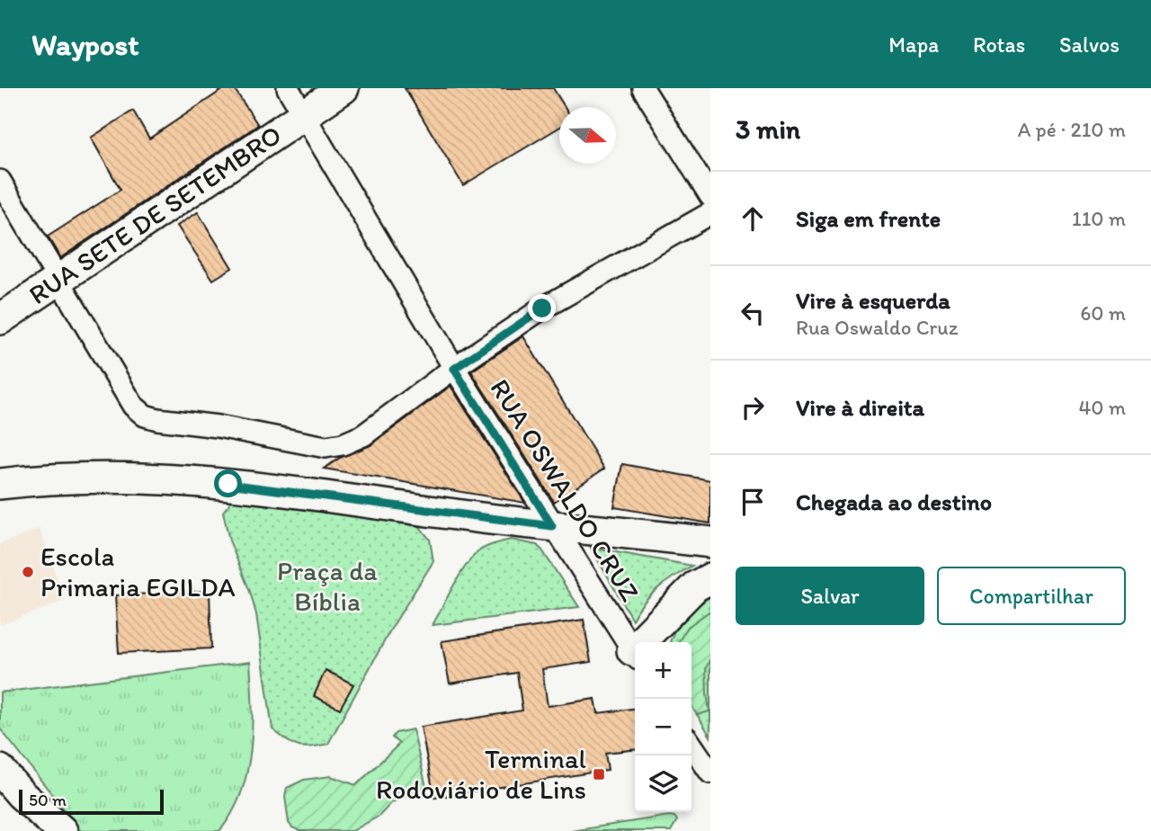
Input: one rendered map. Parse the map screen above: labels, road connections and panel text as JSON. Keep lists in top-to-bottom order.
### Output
{
  "streets": {
    "street": ["RUA SETE DE SETEMBRO", "RUA OSWALDO CRUZ"]
  },
  "crossings": [
    ["RUA SETE DE SETEMBRO", "RUA OSWALDO CRUZ"]
  ],
  "parks": ["Praça da Bíblia"],
  "places": {
    "other": ["Escola Primaria EGILDA"],
    "transit": ["Terminal Rodoviário de Lins"]
  },
  "scale_bar": "50 m",
  "north": "right",
  "page": {
    "header": "Waypost",
    "nav": ["Mapa", "Rotas", "Salvos"],
    "heading": ["3 min", "A pé · 210 m"],
    "list": [
      ["Siga em frente", "110 m"],
      ["Vire à esquerda", "Rua Oswaldo Cruz", "60 m"],
      ["Vire à direita", "40 m"],
      "Chegada ao destino"
    ],
    "buttons": ["Salvar", "Compartilhar"],
    "map_buttons": ["+", "−"],
    "scale": "50 m"
  }
}
